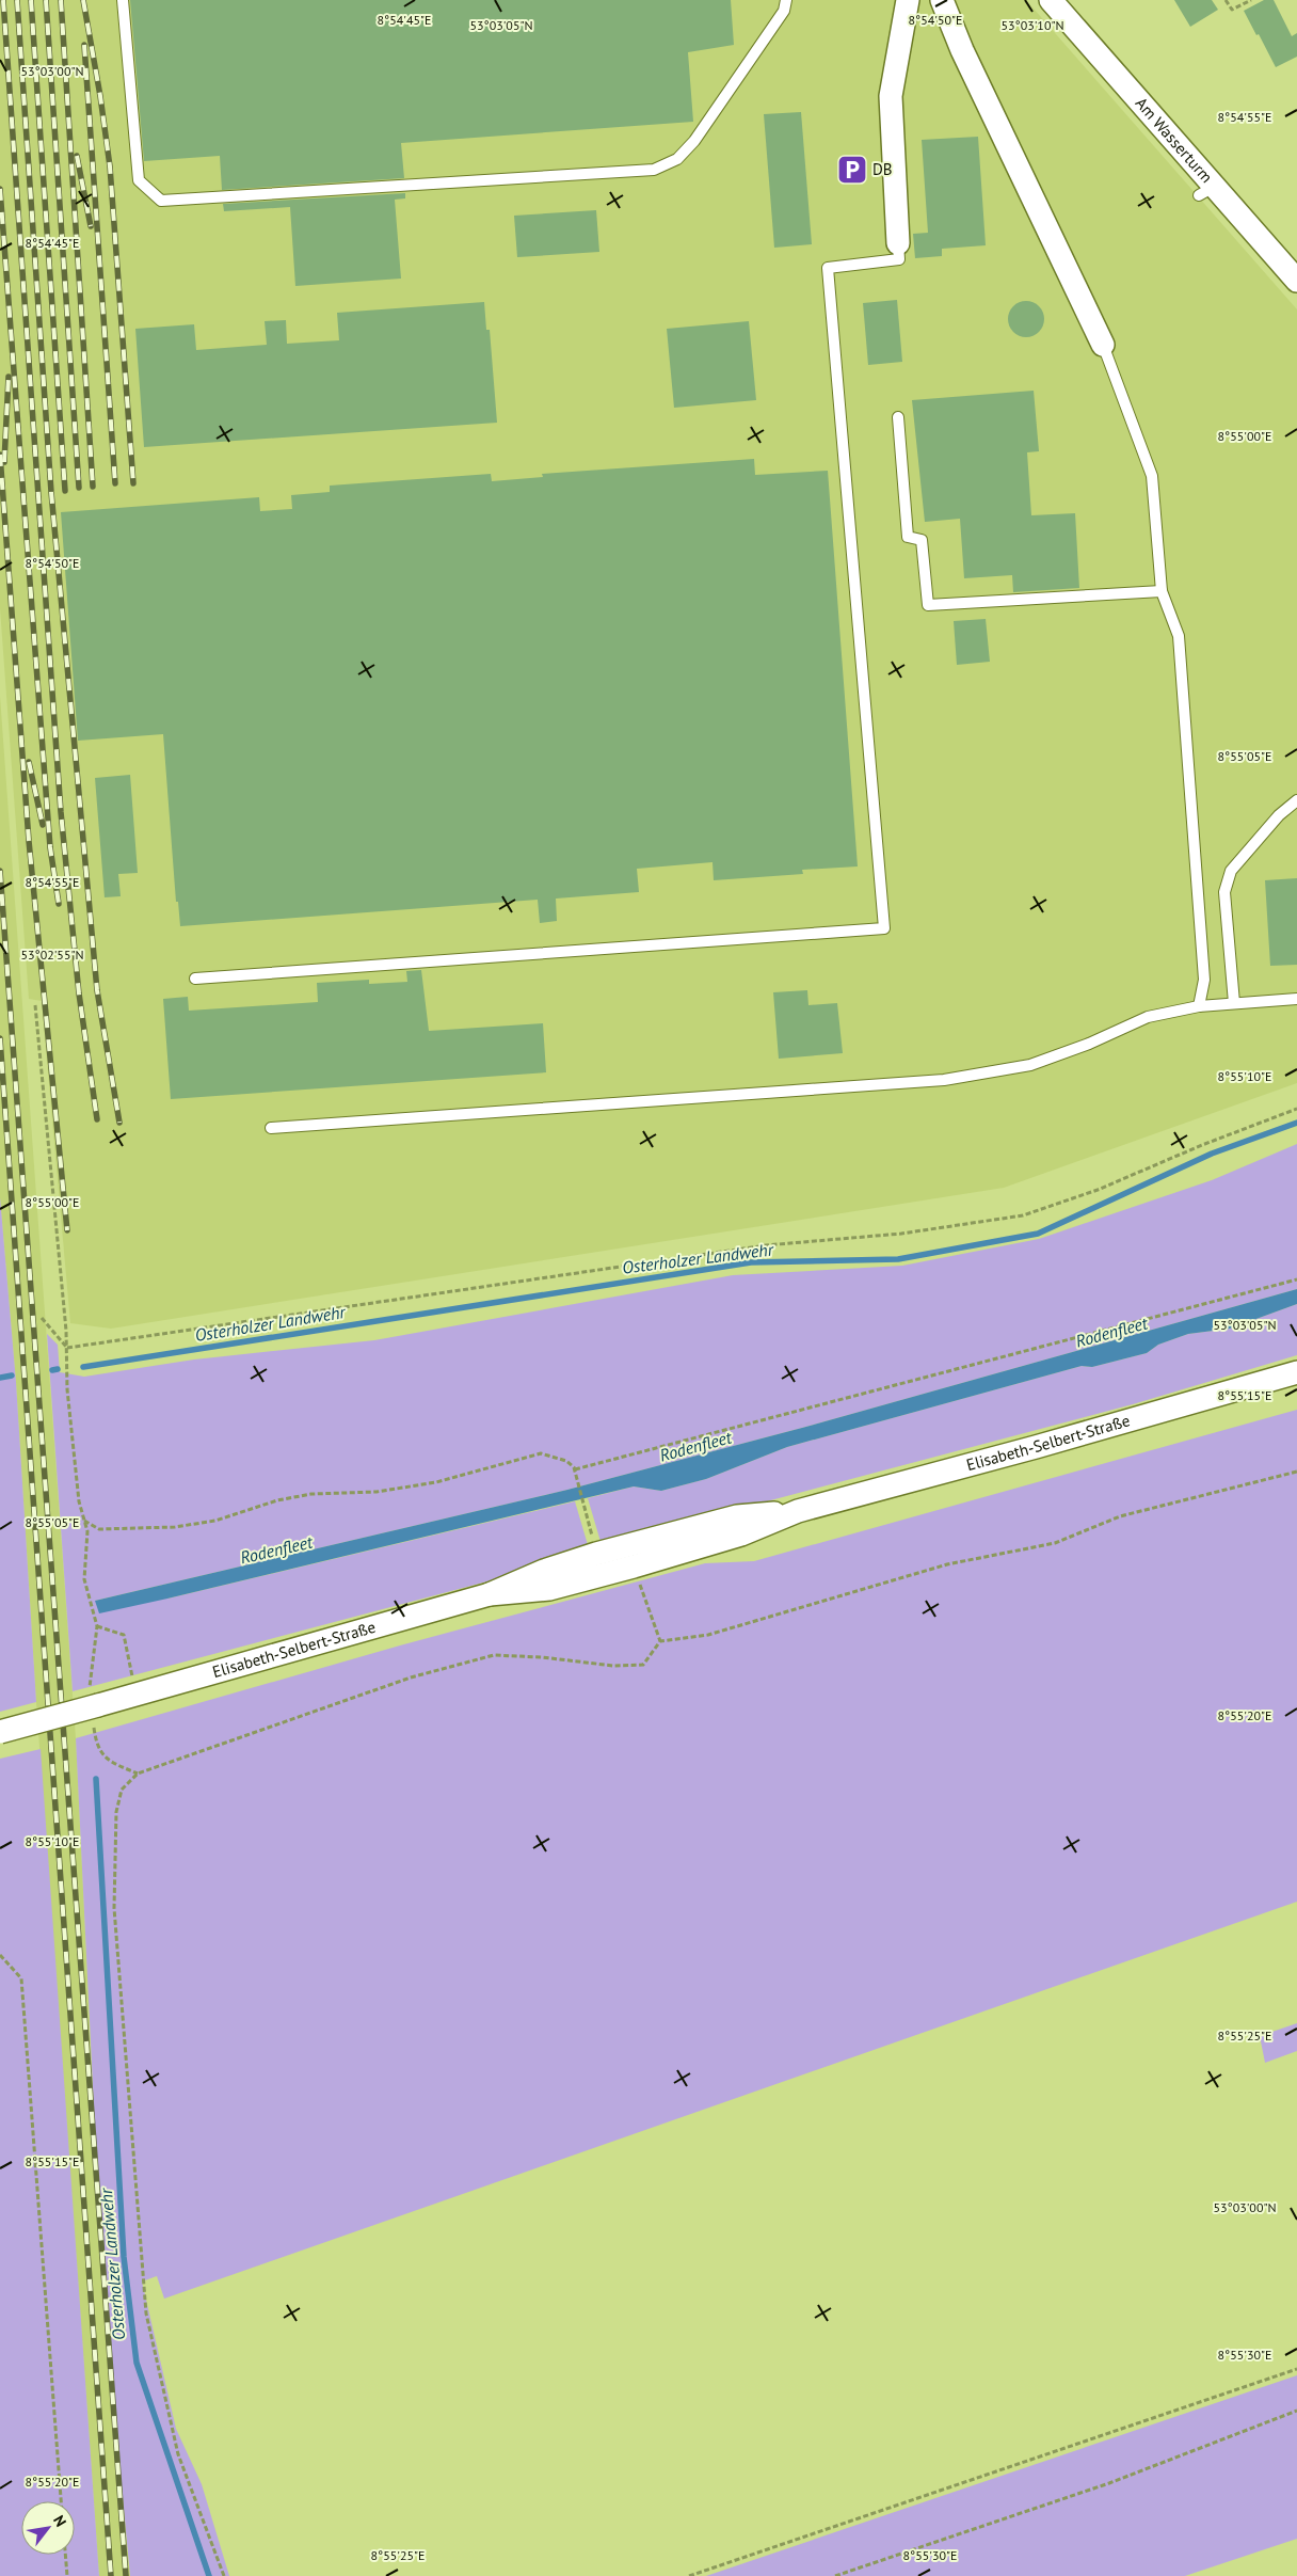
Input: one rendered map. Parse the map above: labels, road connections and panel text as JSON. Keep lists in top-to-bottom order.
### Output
{
  "streets": {
    "street": ["Am Wasserturm", "Elisabeth-Selbert-Straße"]
  },
  "water": ["Osterholzer Landwehr", "Rodenfleet"],
  "places": {
    "parking": ["DB"]
  },
  "north": "top right",
  "coordinates": [
    "8°54'45\"E",
    "8°54'50\"E",
    "53°03'10\"N",
    "53°03'05\"N",
    "53°03'00\"N",
    "8°54'55\"E",
    "8°55'00\"E",
    "8°55'05\"E",
    "53°02'55\"N",
    "8°55'10\"E",
    "8°55'15\"E",
    "8°55'20\"E",
    "8°55'25\"E",
    "8°55'30\"E"
  ]
}
